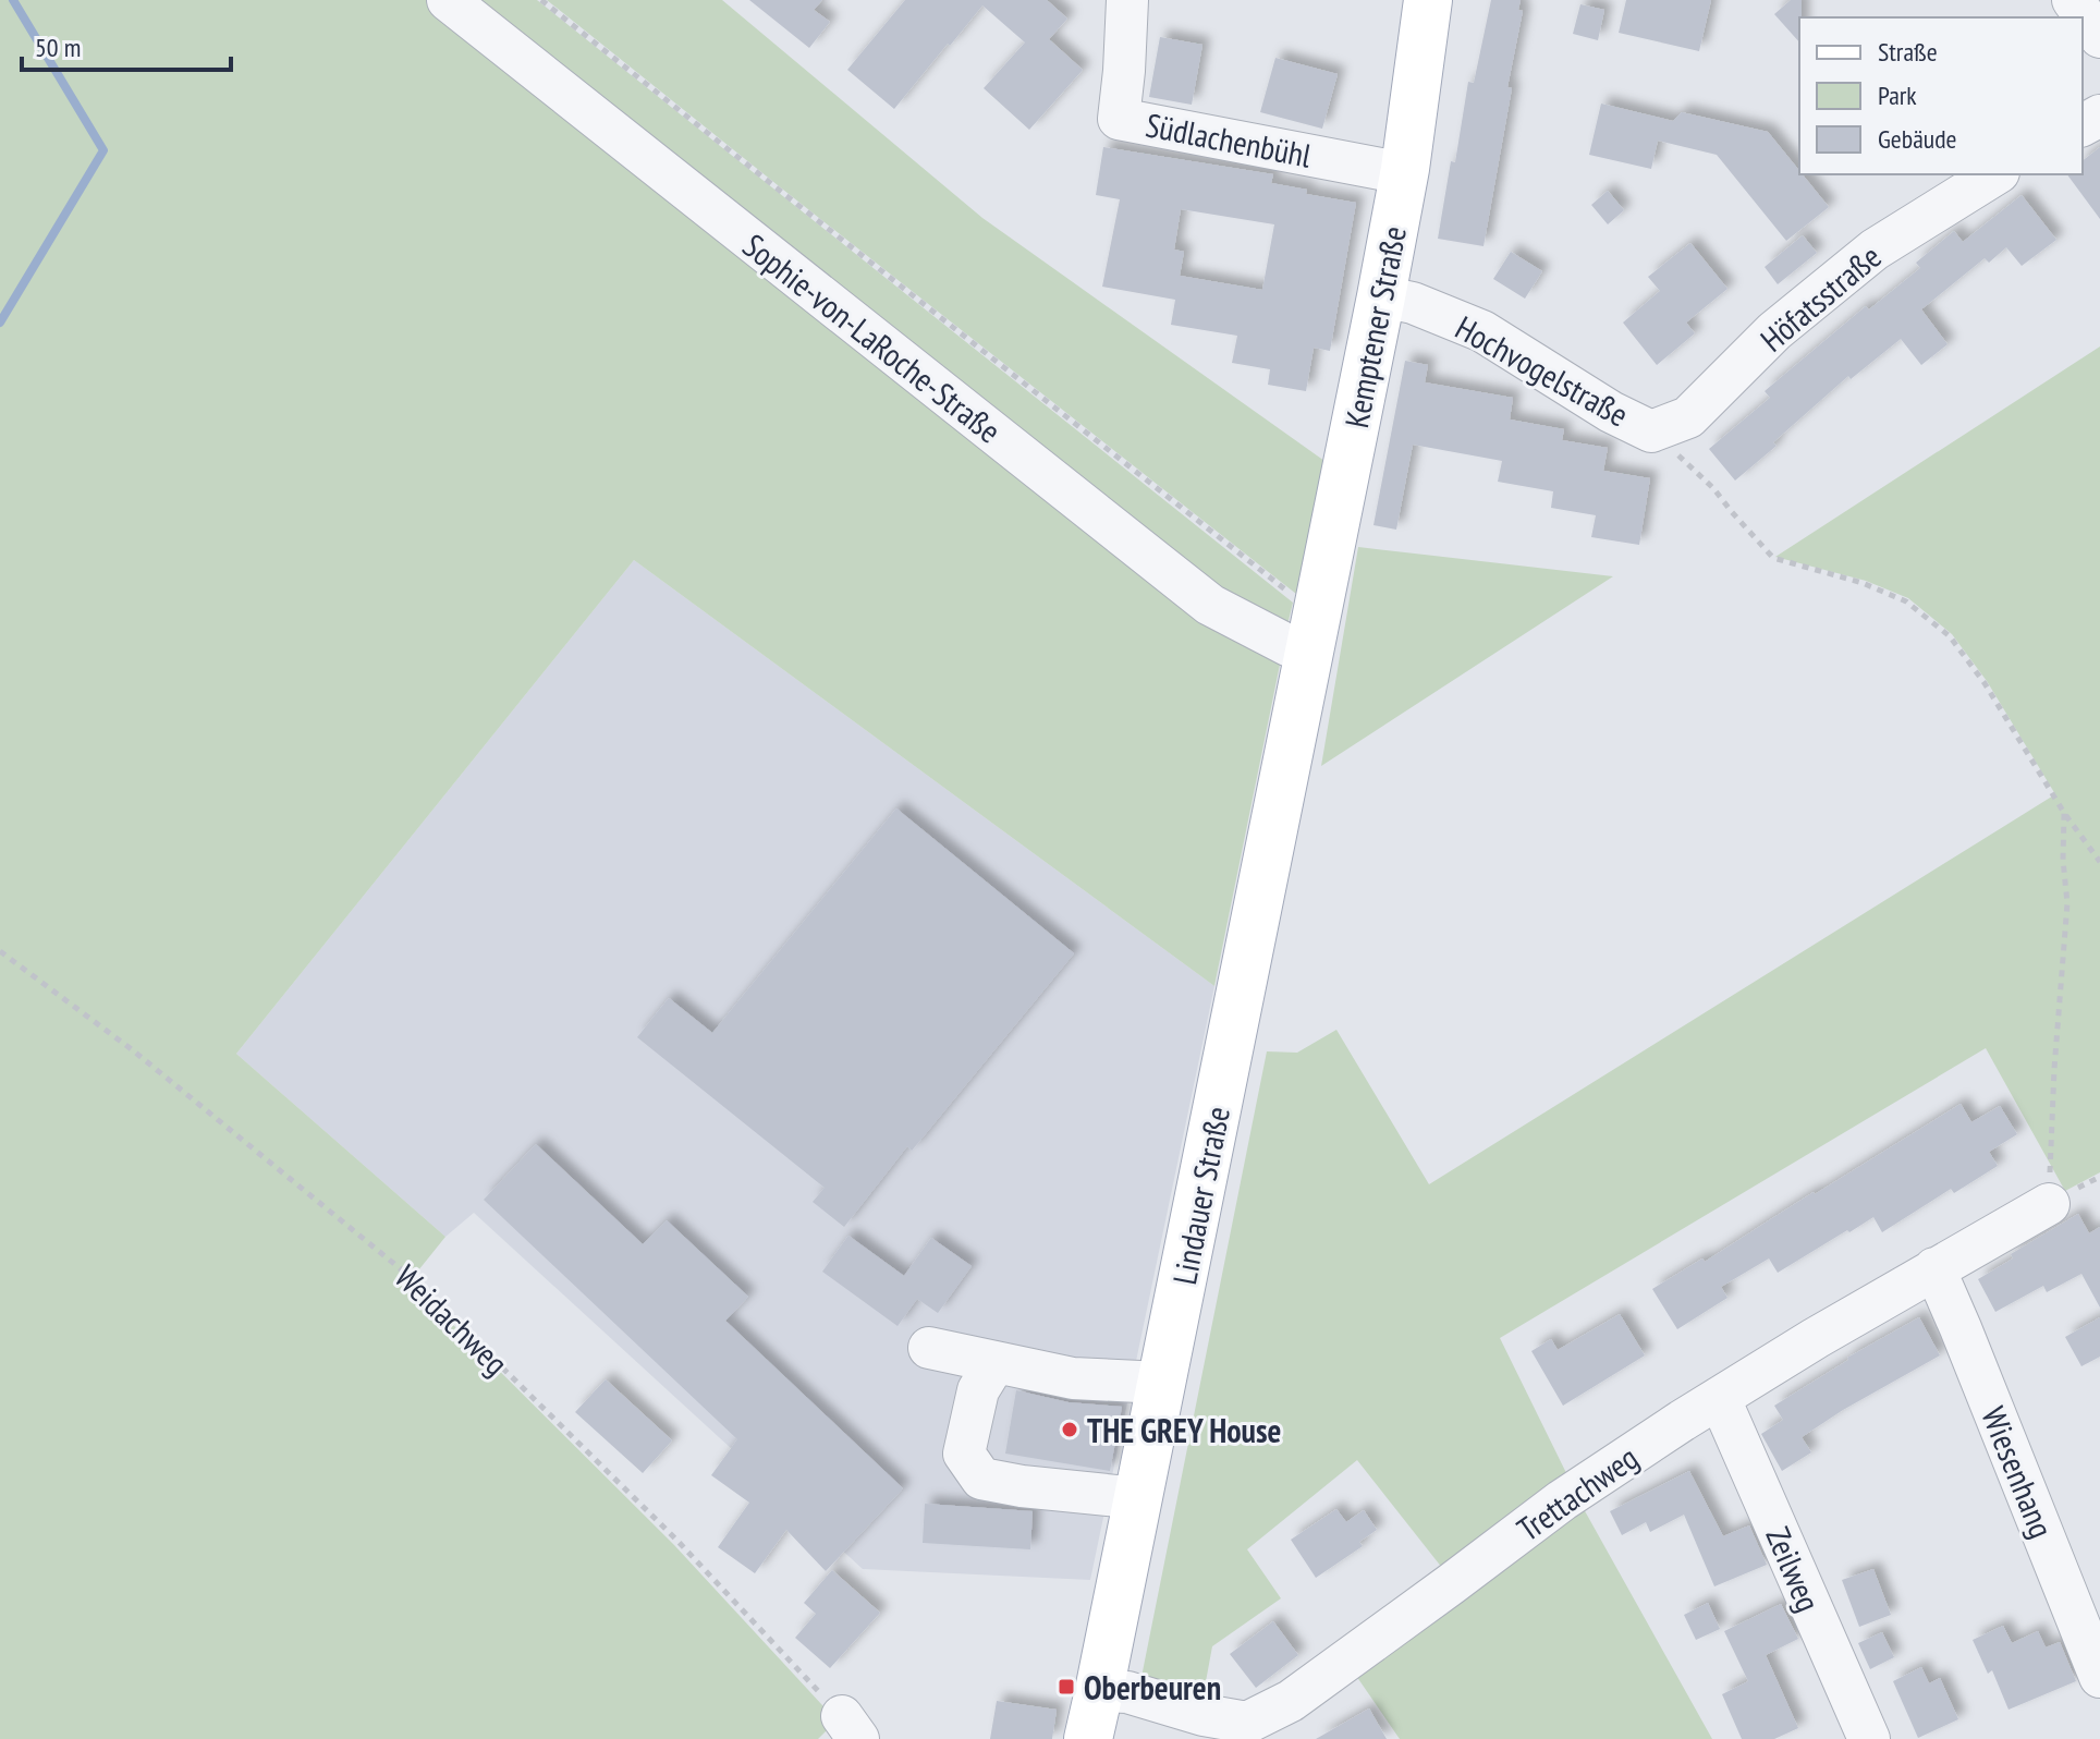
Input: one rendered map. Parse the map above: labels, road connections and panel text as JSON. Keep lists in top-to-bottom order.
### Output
{
  "streets": {
    "main road": ["Kemptener Straße", "Lindauer Straße"],
    "street": [
      "Südlachenbühl",
      "Höfatsstraße",
      "Sophie-von-LaRoche-Straße",
      "Hochvogelstraße",
      "Wiesenhang",
      "Trettachweg",
      "Zeilweg"
    ],
    "path": ["Weidachweg"]
  },
  "crossings": [
    ["Südlachenbühl", "Kemptener Straße"],
    ["Höfatsstraße", "Hochvogelstraße"],
    ["Kemptener Straße", "Sophie-von-LaRoche-Straße"],
    ["Kemptener Straße", "Hochvogelstraße"],
    ["Kemptener Straße", "Lindauer Straße"],
    ["Sophie-von-LaRoche-Straße", "Lindauer Straße"],
    ["Lindauer Straße", "Trettachweg"],
    ["Wiesenhang", "Trettachweg"],
    ["Trettachweg", "Zeilweg"]
  ],
  "places": {
    "other": ["THE GREY House"],
    "transit": ["Oberbeuren"]
  },
  "legend": ["Straße", "Park", "Gebäude"],
  "scale_bar": "50 m"
}
